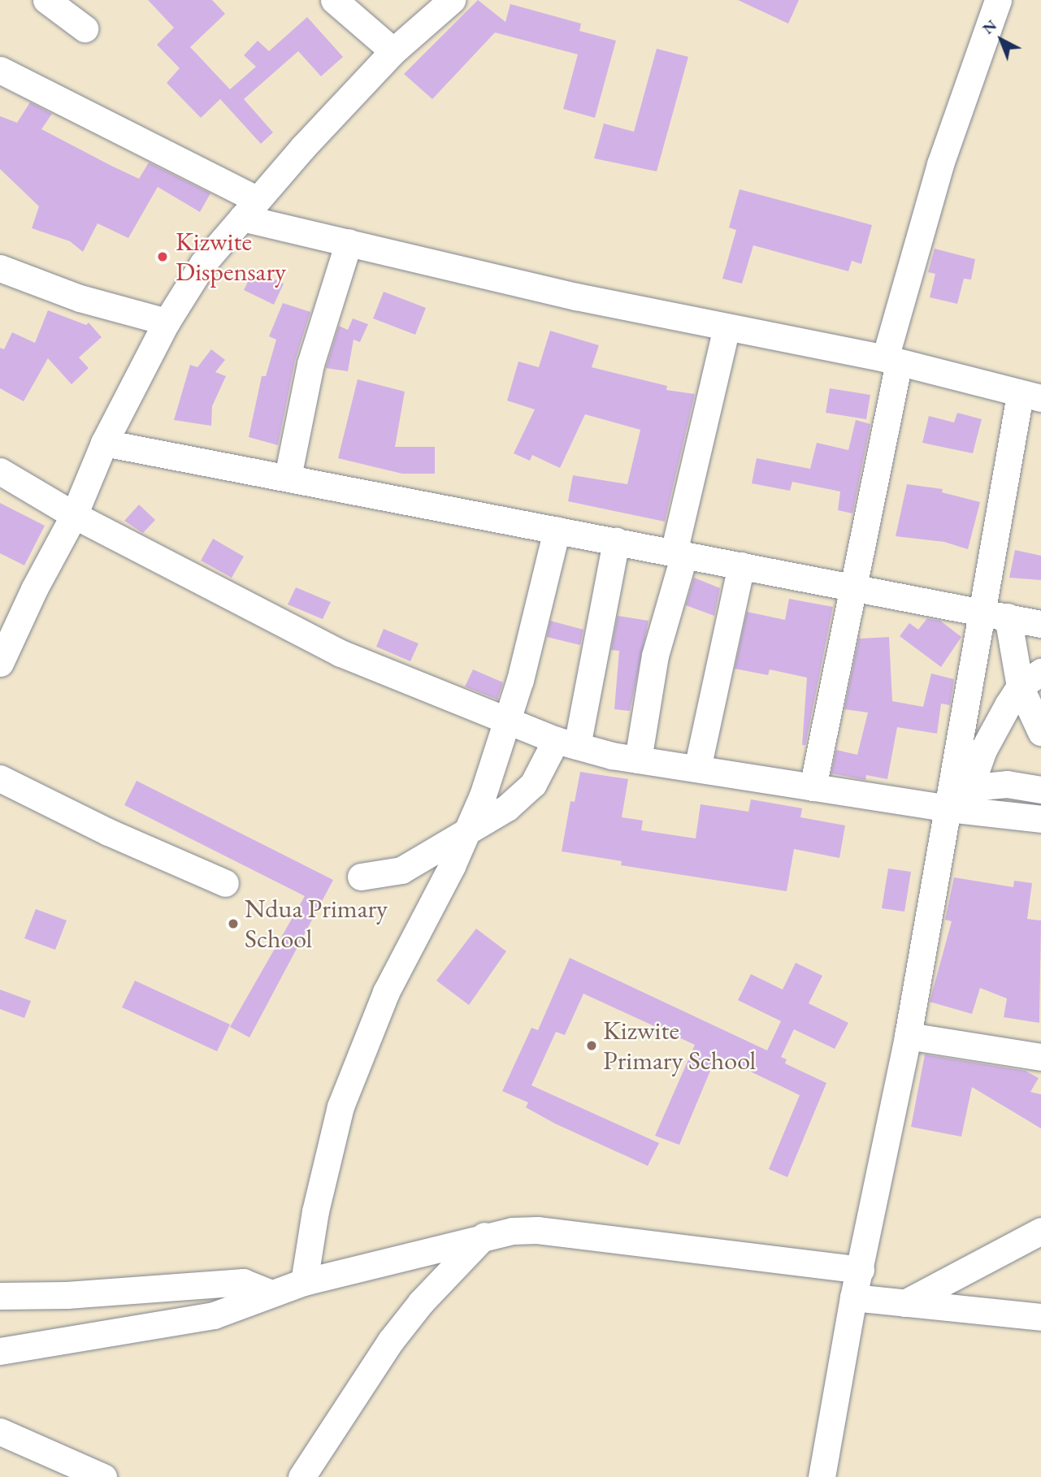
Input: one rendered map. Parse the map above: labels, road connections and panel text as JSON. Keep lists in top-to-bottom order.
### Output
{
  "places": ["Kizwite Dispensary", "Ndua Primary School", "Kizwite Primary School"],
  "north": "top left"
}
